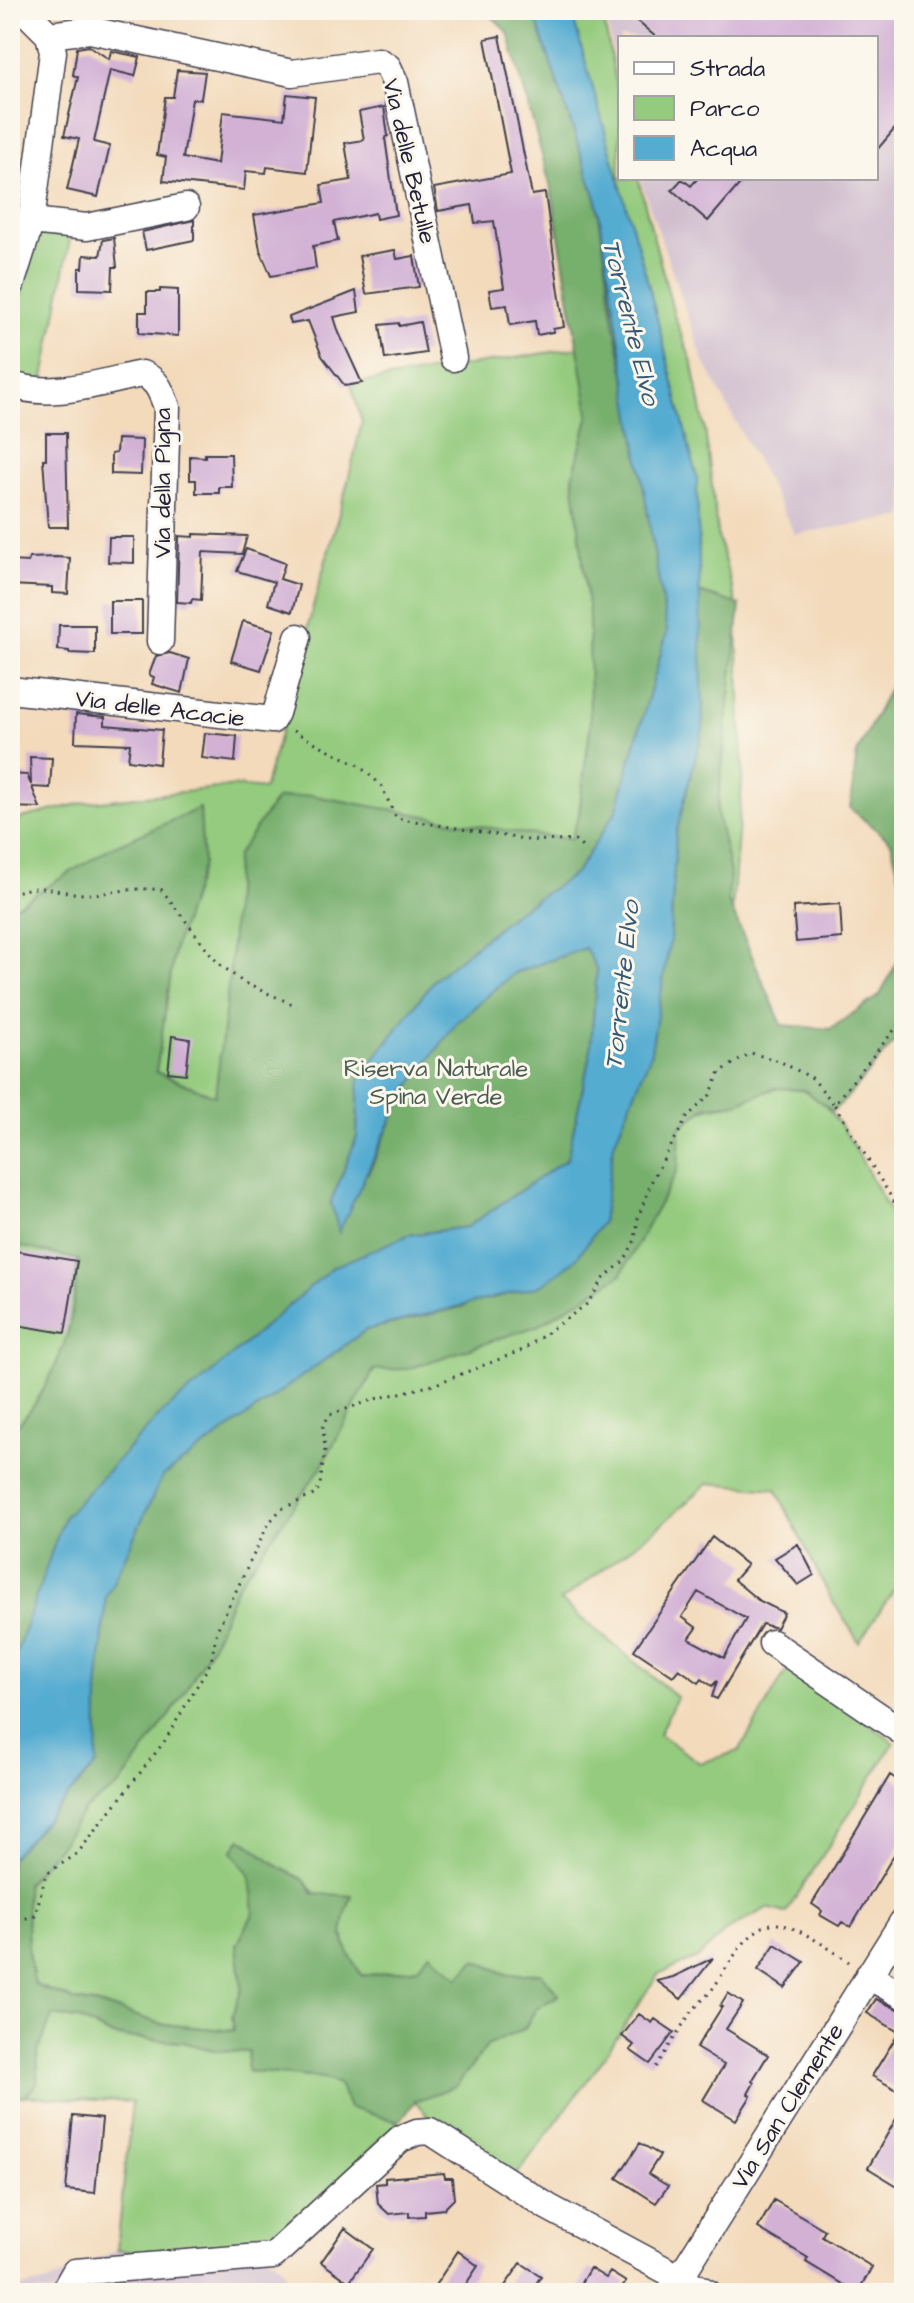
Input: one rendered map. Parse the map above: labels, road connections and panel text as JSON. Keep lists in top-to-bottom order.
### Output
{
  "streets": {
    "street": [
      "Via delle Betulle",
      "Via della Pigna",
      "Via delle Acacie",
      "Via San Clemente"
    ]
  },
  "water": ["Torrente Elvo"],
  "parks": ["Riserva Naturale Spina Verde"],
  "legend": ["Strada", "Parco", "Acqua"]
}
